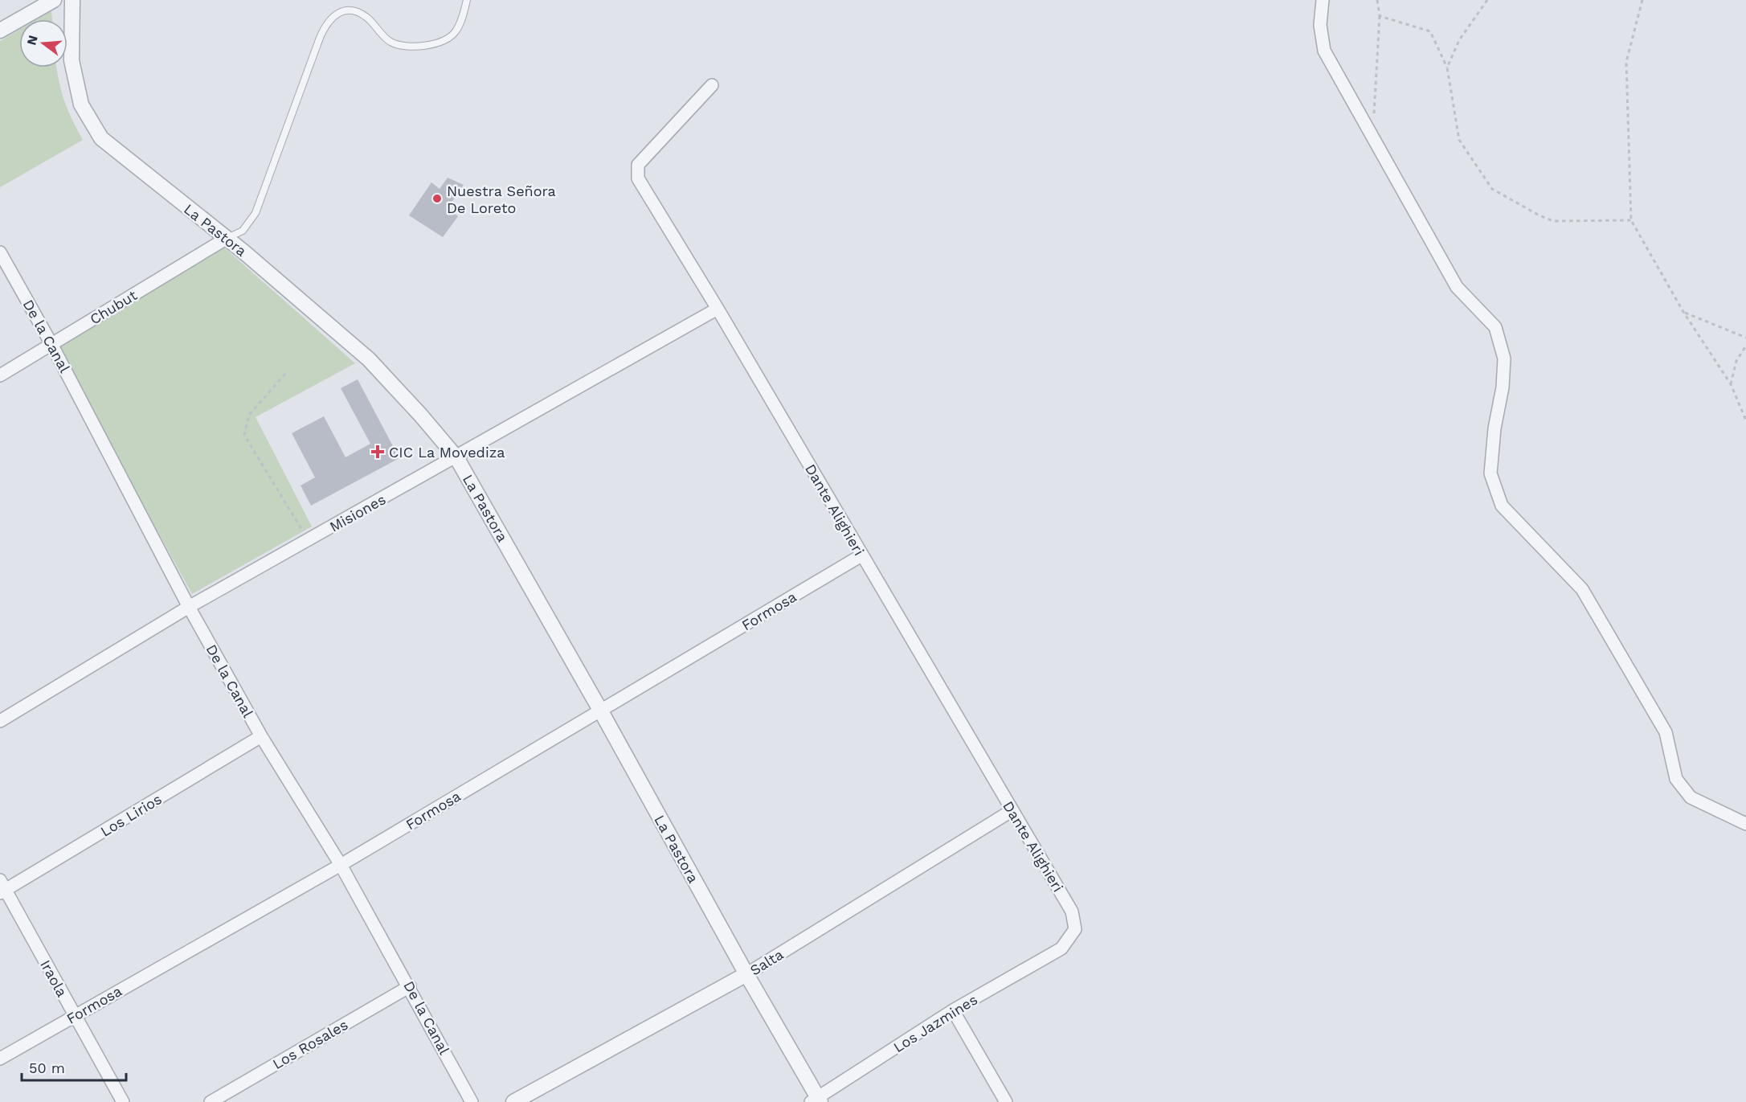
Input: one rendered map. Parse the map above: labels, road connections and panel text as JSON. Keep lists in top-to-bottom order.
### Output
{
  "streets": {
    "street": [
      "La Pastora",
      "Chubut",
      "De la Canal",
      "Dante Alighieri",
      "Misiones",
      "Formosa",
      "Los Lirios",
      "Salta",
      "Iraola",
      "Los Jazmines",
      "Los Rosales"
    ]
  },
  "crossings": [
    ["La Pastora", "Chubut"],
    ["La Pastora", "Misiones"],
    ["La Pastora", "Formosa"],
    ["La Pastora", "Salta"],
    ["La Pastora", "Los Jazmines"],
    ["Chubut", "De la Canal"],
    ["De la Canal", "Misiones"],
    ["De la Canal", "Formosa"],
    ["De la Canal", "Los Lirios"],
    ["De la Canal", "Los Rosales"],
    ["Dante Alighieri", "Misiones"],
    ["Dante Alighieri", "Formosa"],
    ["Dante Alighieri", "Salta"],
    ["Dante Alighieri", "Los Jazmines"],
    ["Formosa", "Iraola"],
    ["Los Lirios", "Iraola"]
  ],
  "places": {
    "other": ["Nuestra Señora De Loreto"],
    "health": ["CIC La Movediza"]
  },
  "scale_bar": "50 m",
  "north": "left"
}
